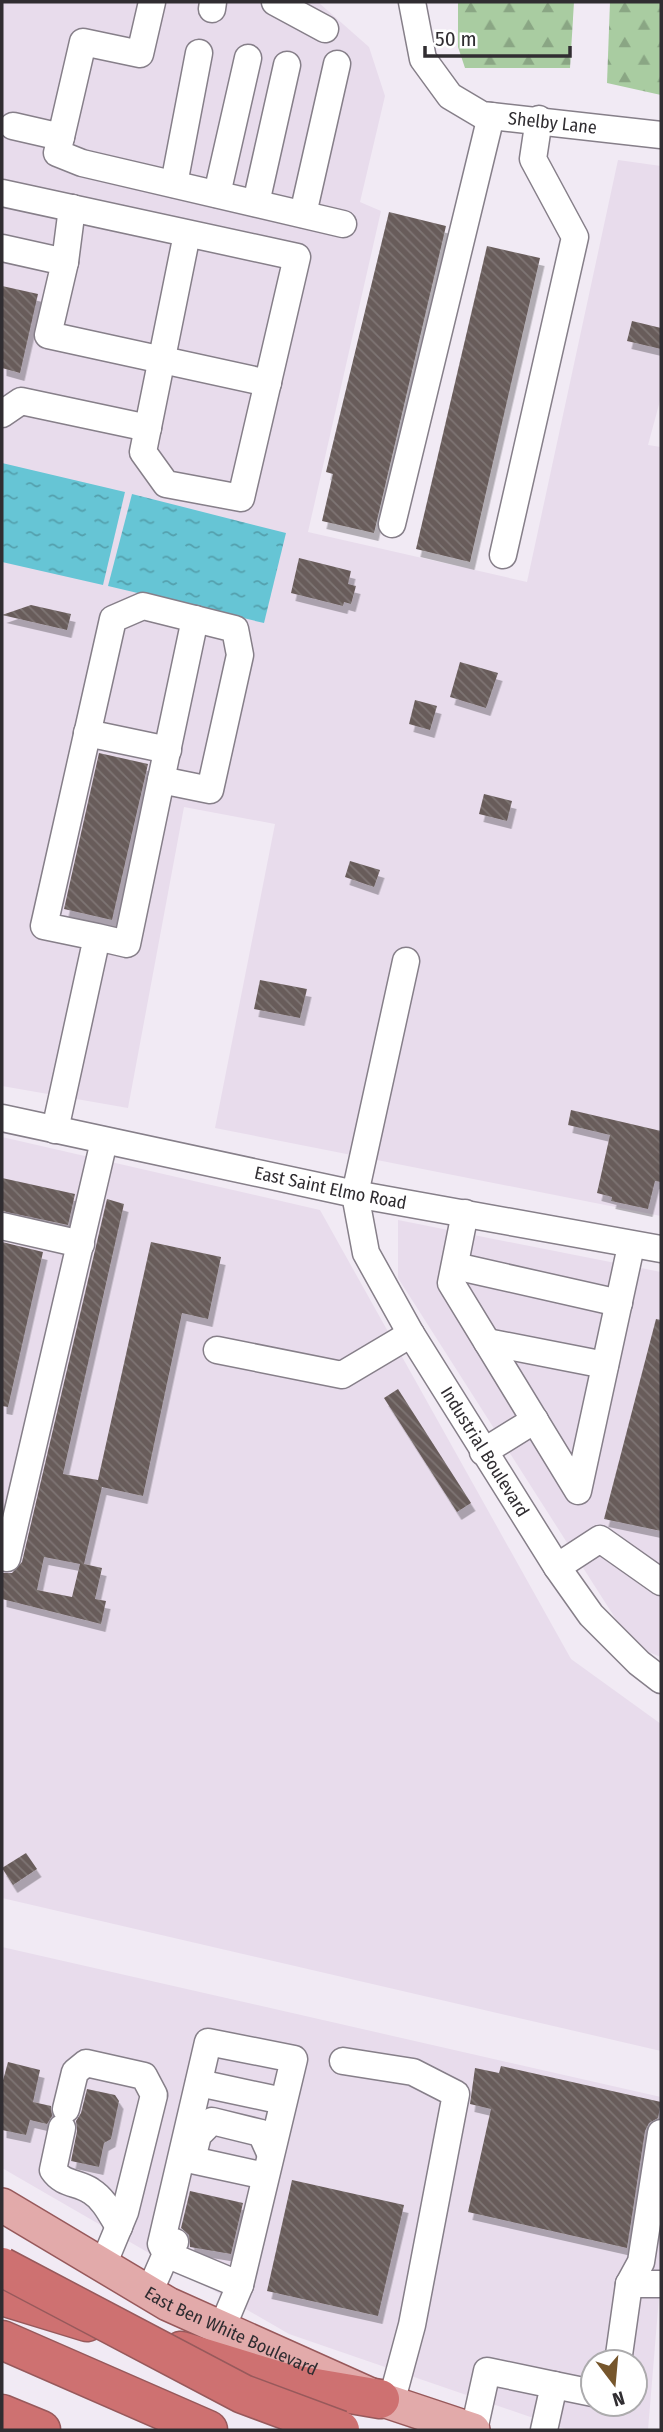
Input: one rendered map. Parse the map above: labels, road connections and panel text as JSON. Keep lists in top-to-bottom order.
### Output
{
  "streets": {
    "main road": ["East Ben White Boulevard"],
    "street": ["Shelby Lane", "East Saint Elmo Road", "Industrial Boulevard"]
  },
  "crossings": [
    ["East Saint Elmo Road", "Industrial Boulevard"]
  ],
  "scale_bar": "50 m",
  "north": "bottom"
}
